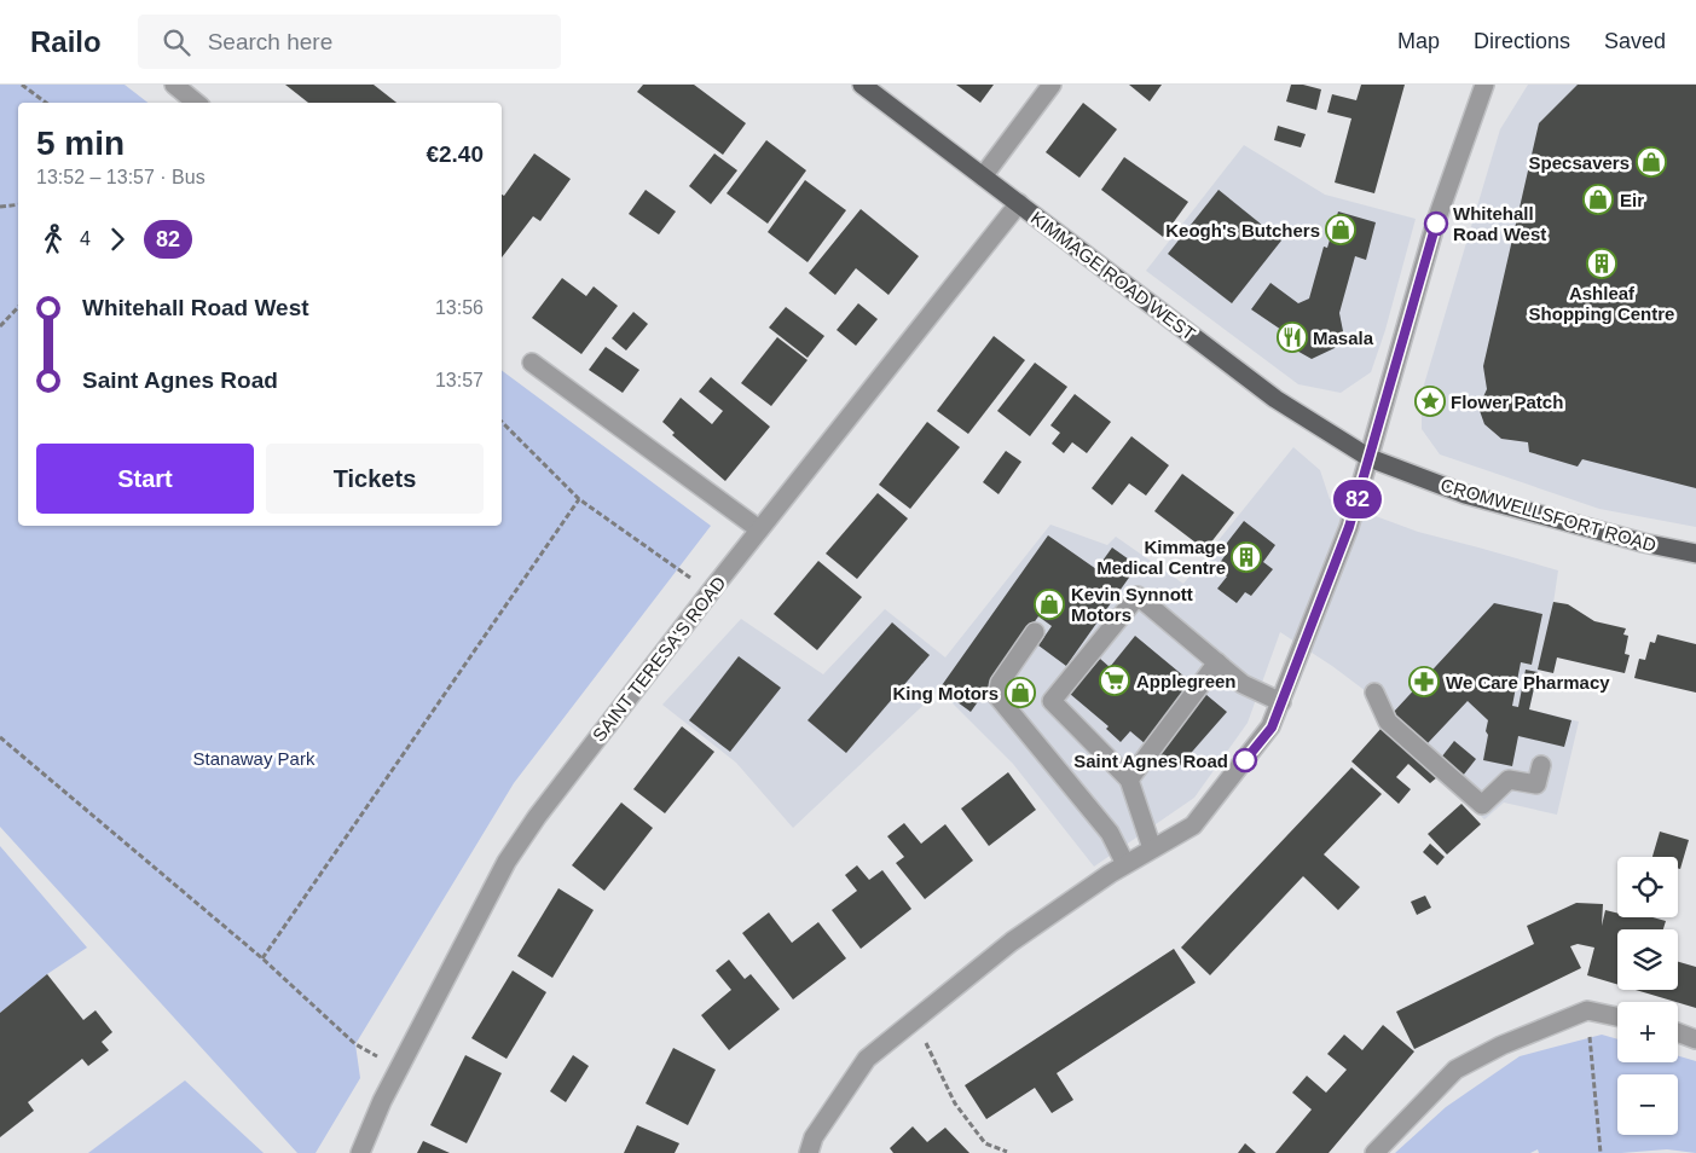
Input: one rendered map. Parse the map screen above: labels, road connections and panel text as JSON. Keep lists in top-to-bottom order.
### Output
{
  "streets": {
    "main road": ["KIMMAGE ROAD WEST", "CROMWELLSFORT ROAD"],
    "street": ["SAINT TERESA'S ROAD"]
  },
  "crossings": [
    ["KIMMAGE ROAD WEST", "CROMWELLSFORT ROAD"],
    ["KIMMAGE ROAD WEST", "SAINT TERESA'S ROAD"]
  ],
  "parks": ["Stanaway Park"],
  "places": {
    "shop": [
      "Specsavers",
      "Eir",
      "Keogh's Butchers",
      "Kevin Synnott Motors",
      "King Motors"
    ],
    "other": ["Whitehall Road West", "Saint Agnes Road"],
    "building": ["Ashleaf Shopping Centre", "Kimmage Medical Centre"],
    "restaurant": ["Masala"],
    "place": ["Flower Patch"],
    "supermarket": ["Applegreen"],
    "pharmacy": ["We Care Pharmacy"]
  },
  "lines": ["bus line 82"],
  "page": {
    "header": "Railo",
    "search": "Search here",
    "nav": ["Map", "Directions", "Saved"],
    "on_map": "82",
    "heading": ["5 min", "13:52 – 13:57 · Bus", "€2.40"],
    "legs": ["4", "82"],
    "list": [
      {
        "name": "Whitehall Road West",
        "value": "13:56"
      },
      {
        "name": "Saint Agnes Road",
        "value": "13:57"
      }
    ],
    "buttons": ["Start", "Tickets"],
    "map_buttons": ["+", "−"]
  }
}
